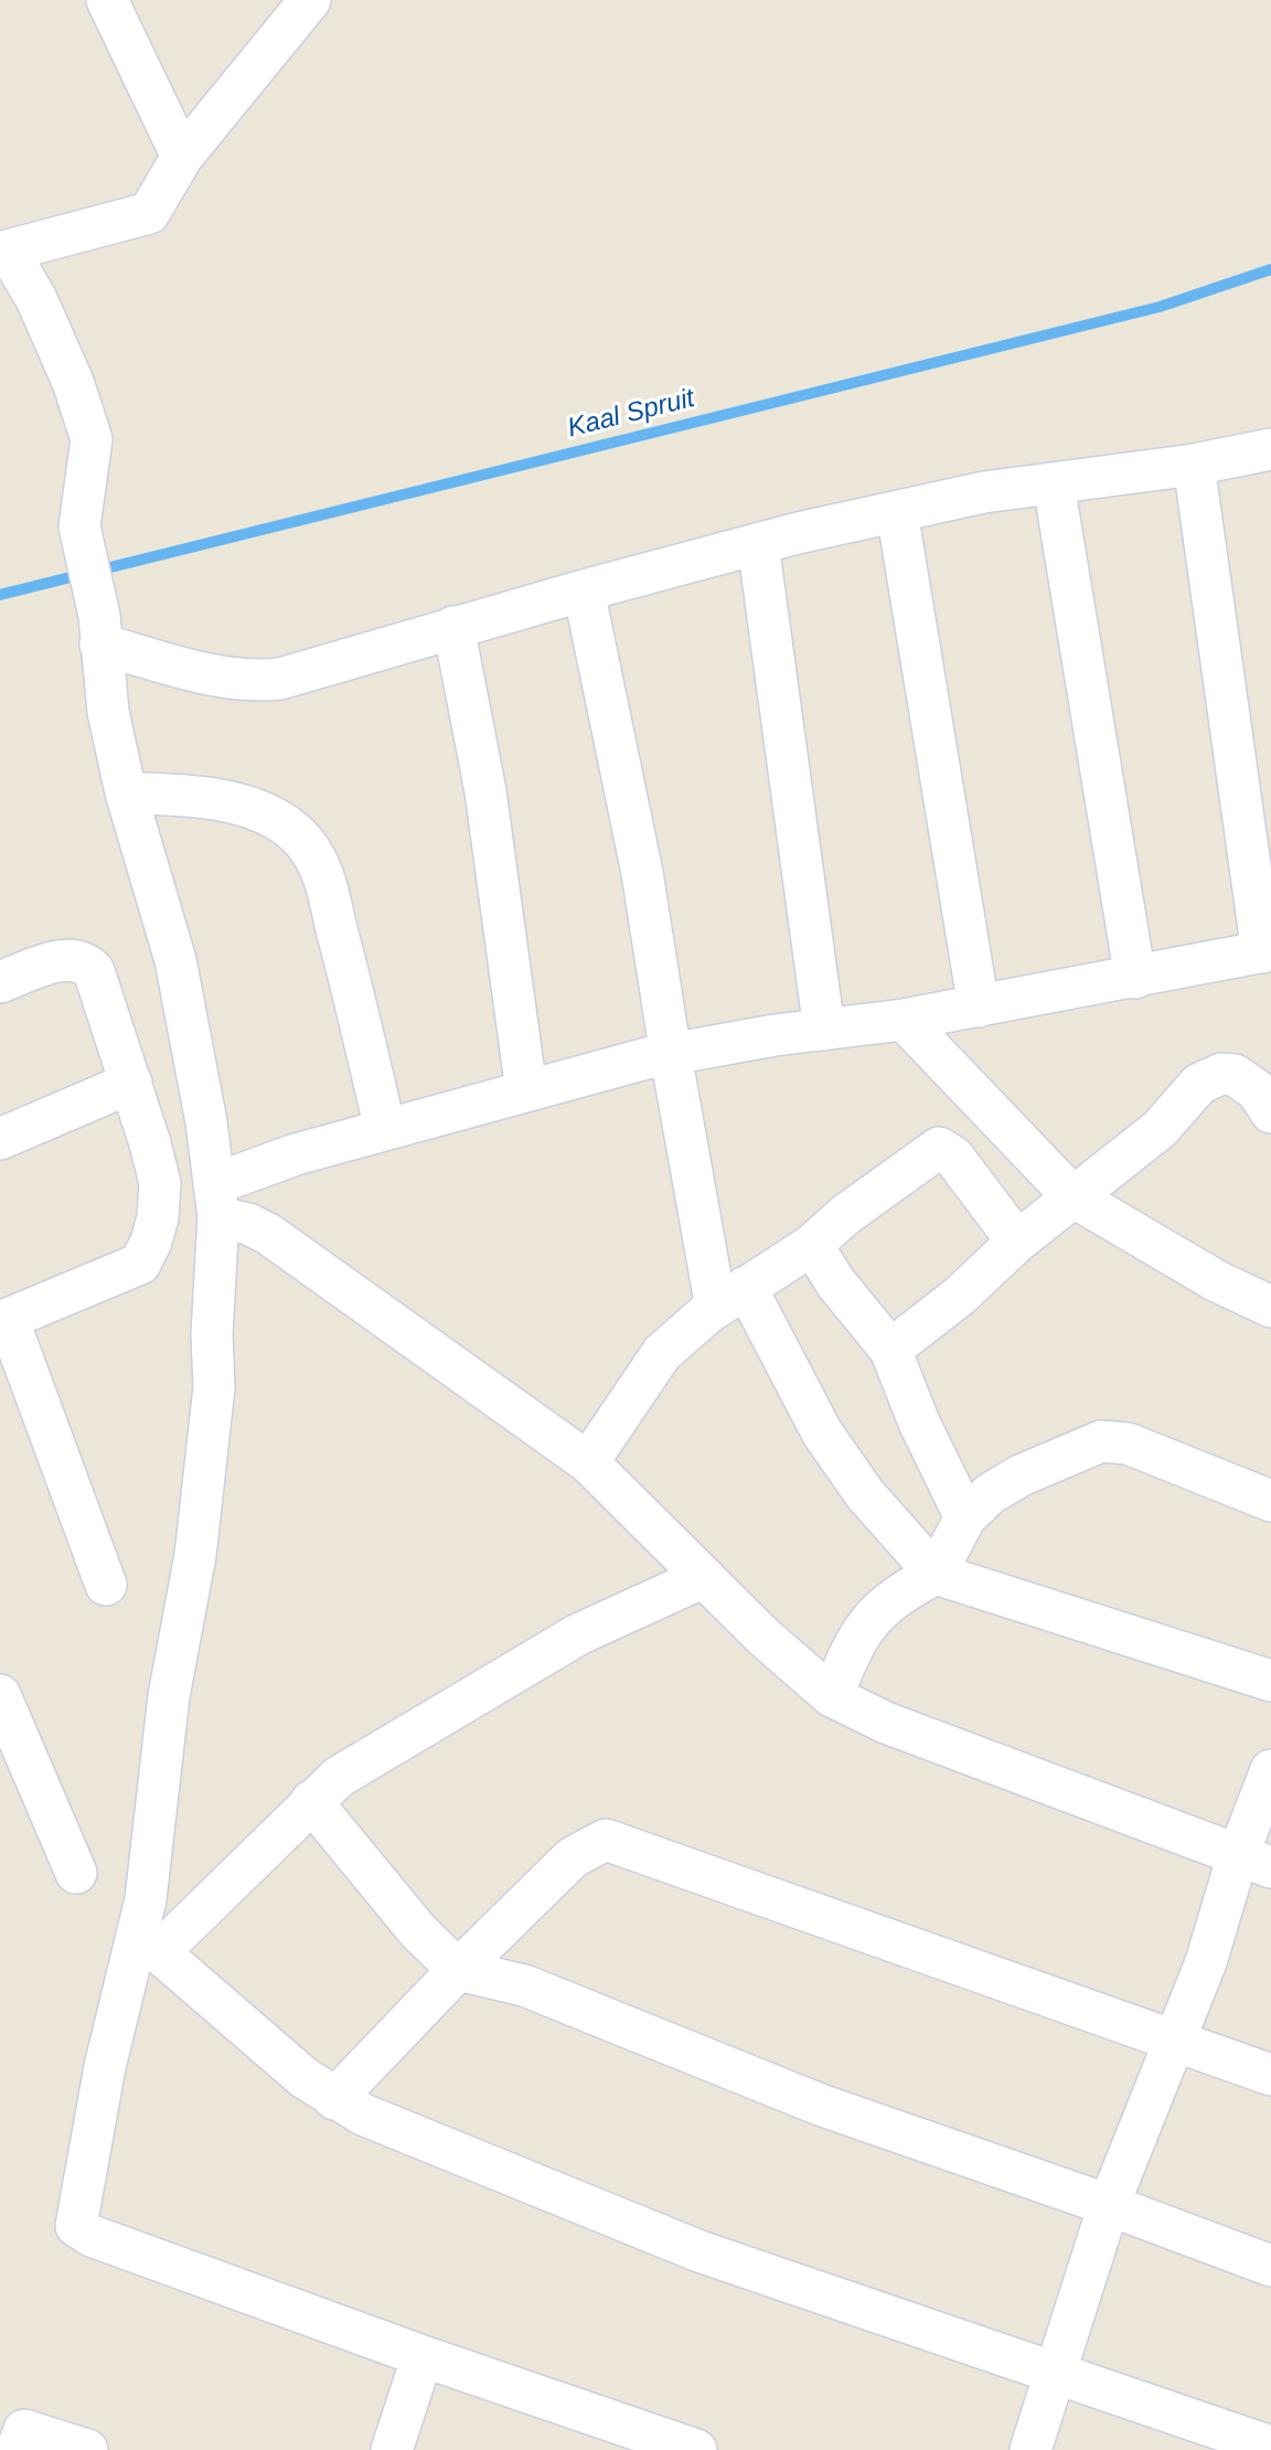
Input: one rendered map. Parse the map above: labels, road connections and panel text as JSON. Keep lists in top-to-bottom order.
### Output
{
  "water": ["Kaal Spruit"]
}
